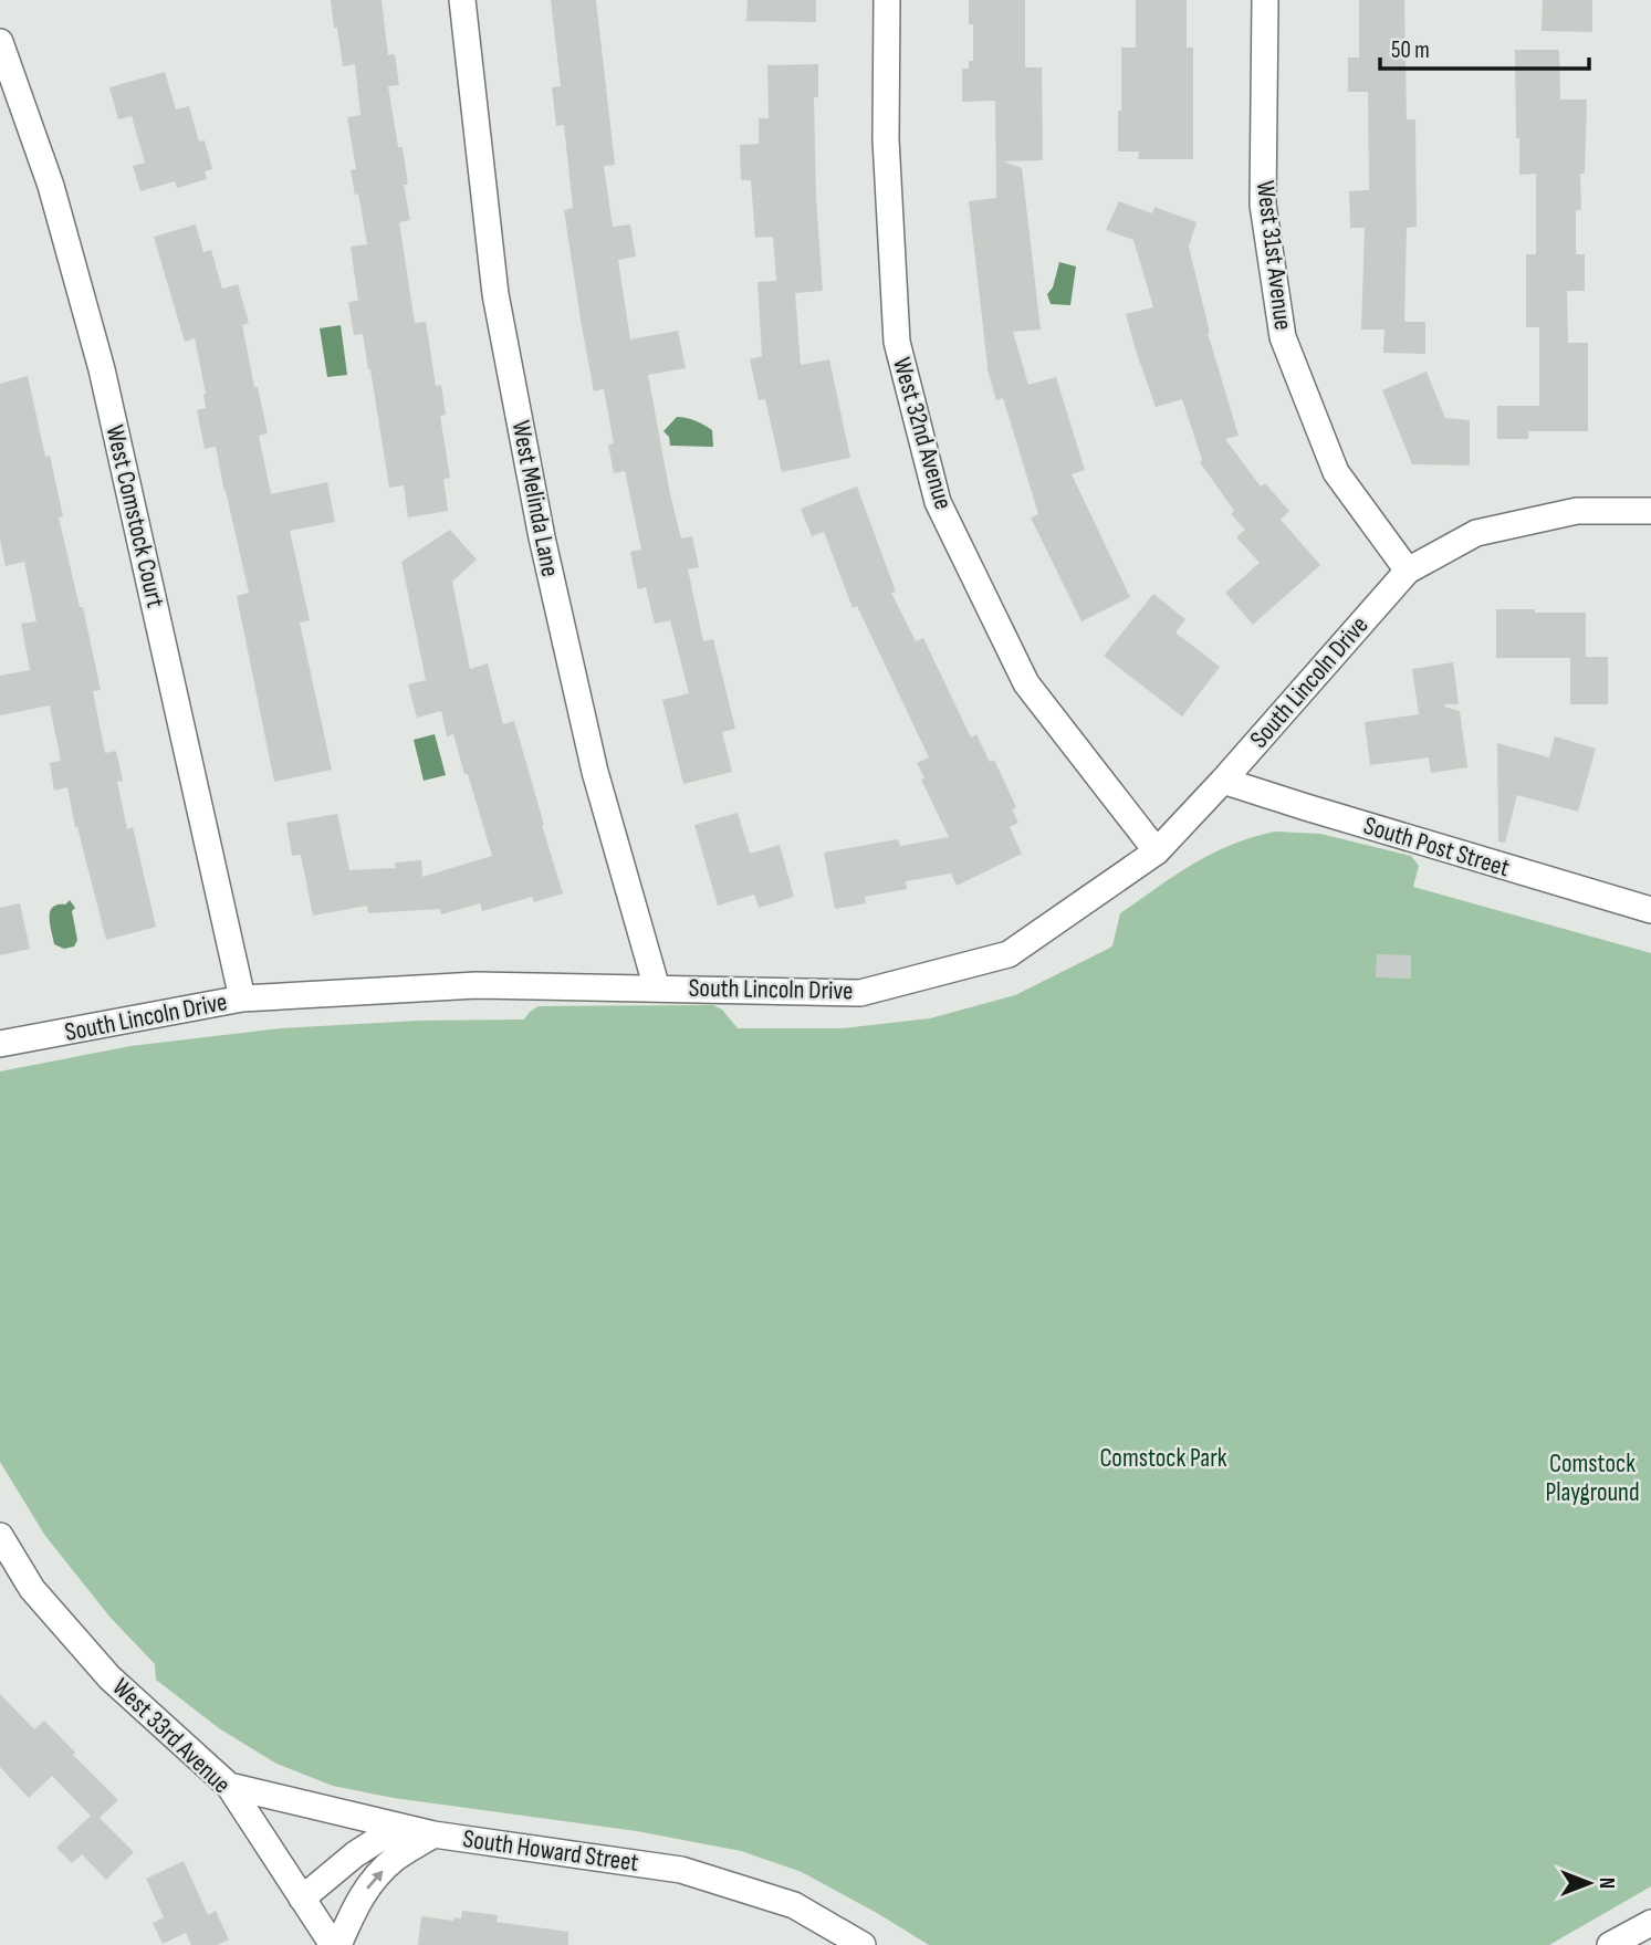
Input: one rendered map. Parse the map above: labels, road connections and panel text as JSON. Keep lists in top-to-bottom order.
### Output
{
  "streets": {
    "street": [
      "West 31st Avenue",
      "West 32nd Avenue",
      "West Melinda Lane",
      "West Comstock Court",
      "South Lincoln Drive",
      "South Post Street",
      "West 33rd Avenue",
      "South Howard Street"
    ]
  },
  "crossings": [
    ["West 31st Avenue", "South Lincoln Drive"],
    ["West 32nd Avenue", "South Lincoln Drive"],
    ["West Melinda Lane", "South Lincoln Drive"],
    ["West Comstock Court", "South Lincoln Drive"],
    ["South Lincoln Drive", "South Post Street"],
    ["West 33rd Avenue", "South Howard Street"]
  ],
  "parks": ["Comstock Park", "Comstock Playground"],
  "scale_bar": "50 m",
  "north": "right"
}
